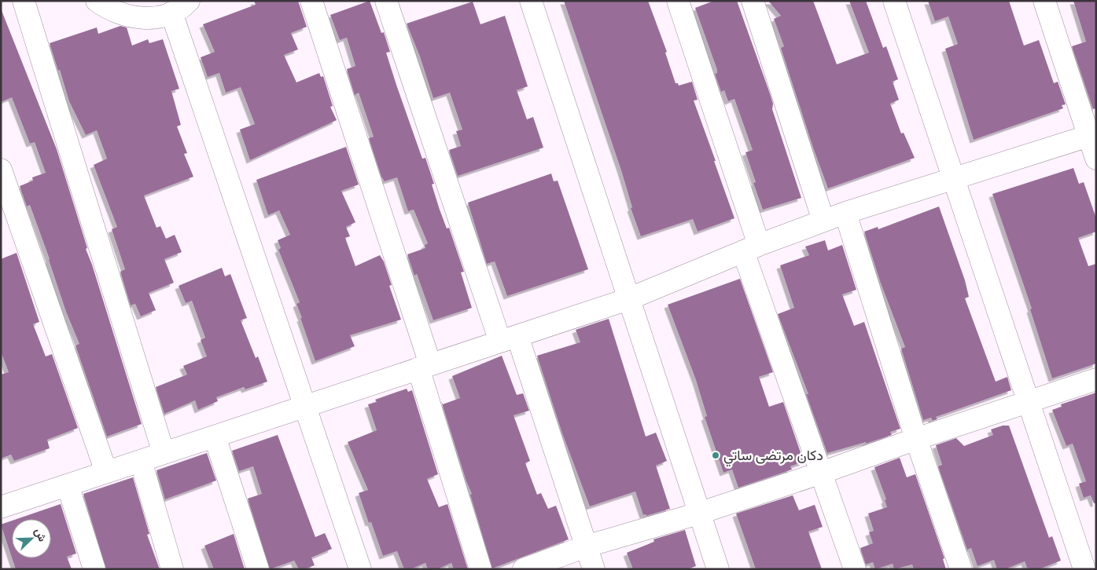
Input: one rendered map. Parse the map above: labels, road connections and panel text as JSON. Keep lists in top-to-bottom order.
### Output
{
  "places": ["دكان مرتضى ساتي"],
  "north": "top right"
}
